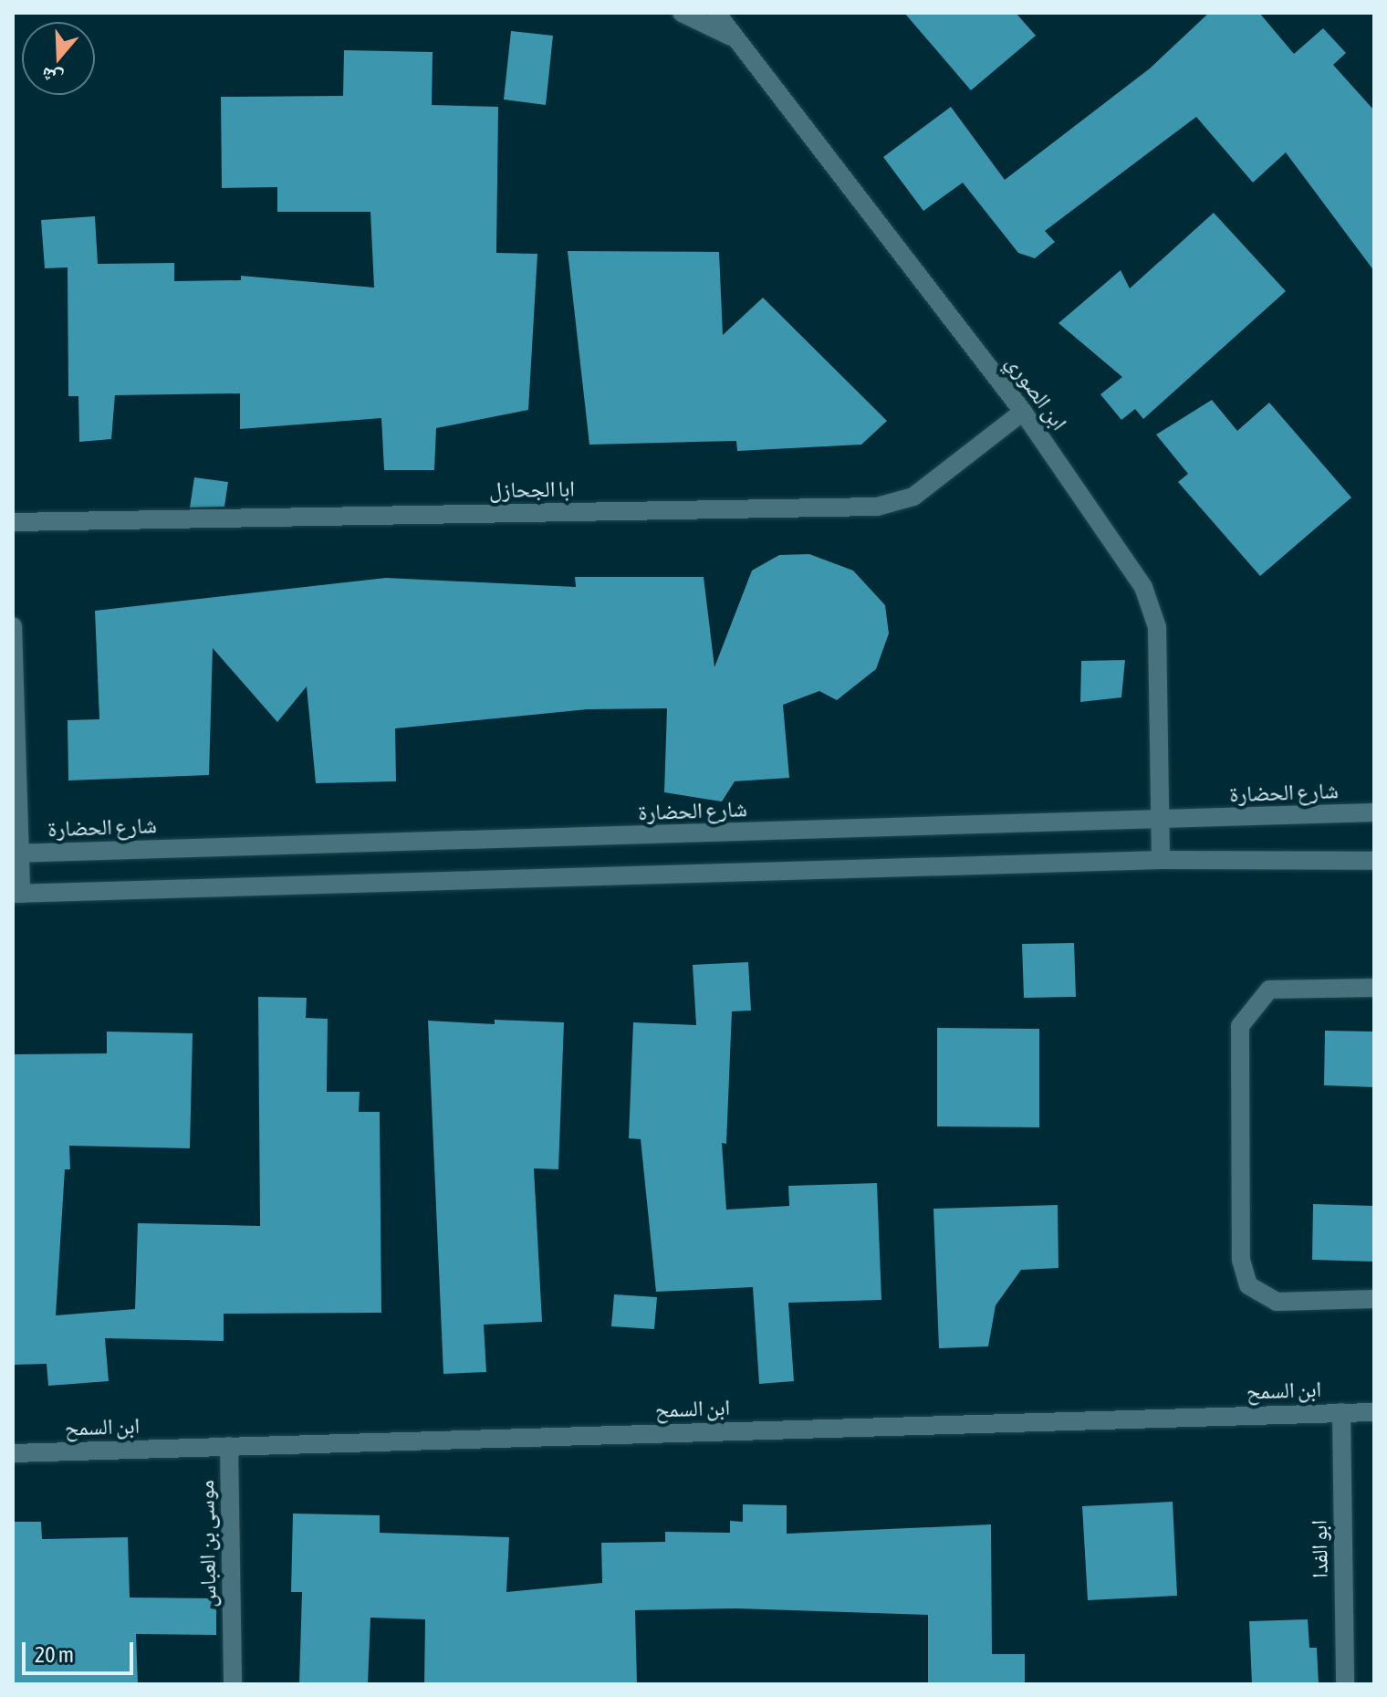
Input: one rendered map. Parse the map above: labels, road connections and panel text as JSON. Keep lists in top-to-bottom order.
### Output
{
  "streets": {
    "street": [
      "ابن الصوري",
      "ابا الجحازل",
      "شارع الحضارة",
      "ابن السمح",
      "موسى بن العباس",
      "ابو الفدا"
    ]
  },
  "crossings": [
    ["ابن الصوري", "ابا الجحازل"],
    ["ابن الصوري", "شارع الحضارة"],
    ["ابن السمح", "موسى بن العباس"],
    ["ابن السمح", "ابو الفدا"]
  ],
  "scale_bar": "20 m",
  "north": "bottom"
}
